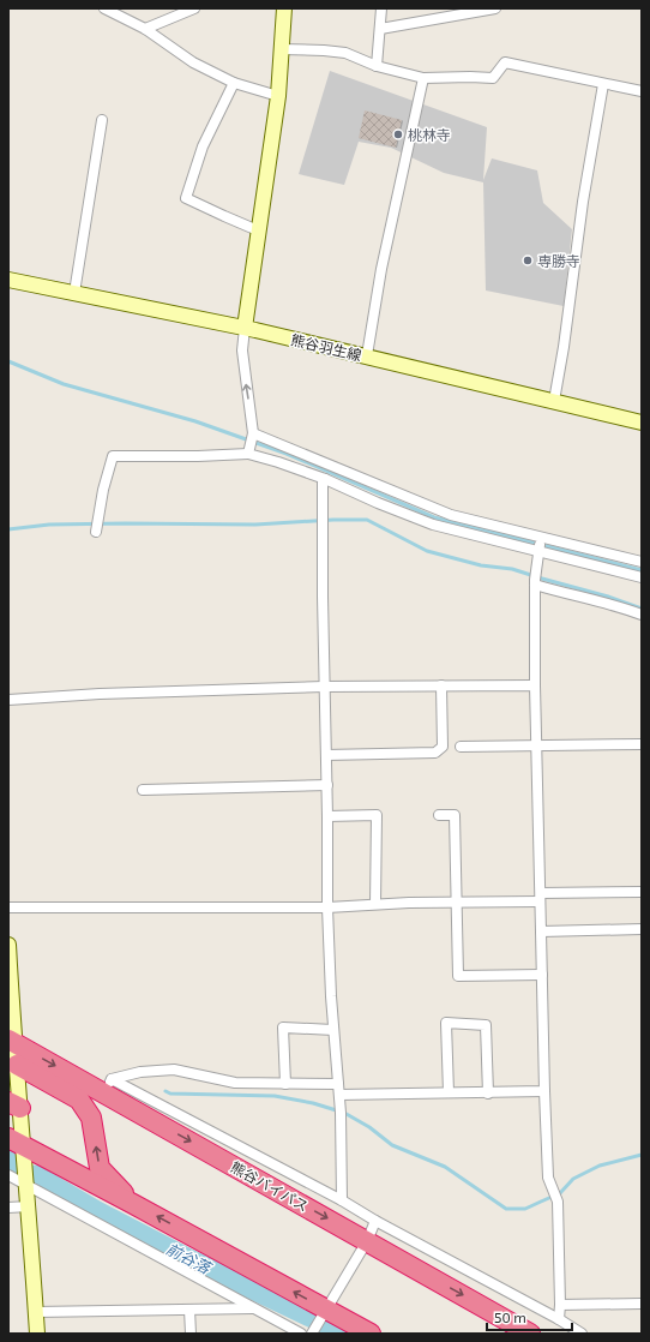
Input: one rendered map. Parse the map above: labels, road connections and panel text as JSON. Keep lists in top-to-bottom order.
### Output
{
  "streets": {
    "highway": ["熊谷バイパス"],
    "street": ["熊谷羽生線"]
  },
  "water": ["前谷落"],
  "places": ["桃林寺", "専勝寺"],
  "scale_bar": "50 m"
}
